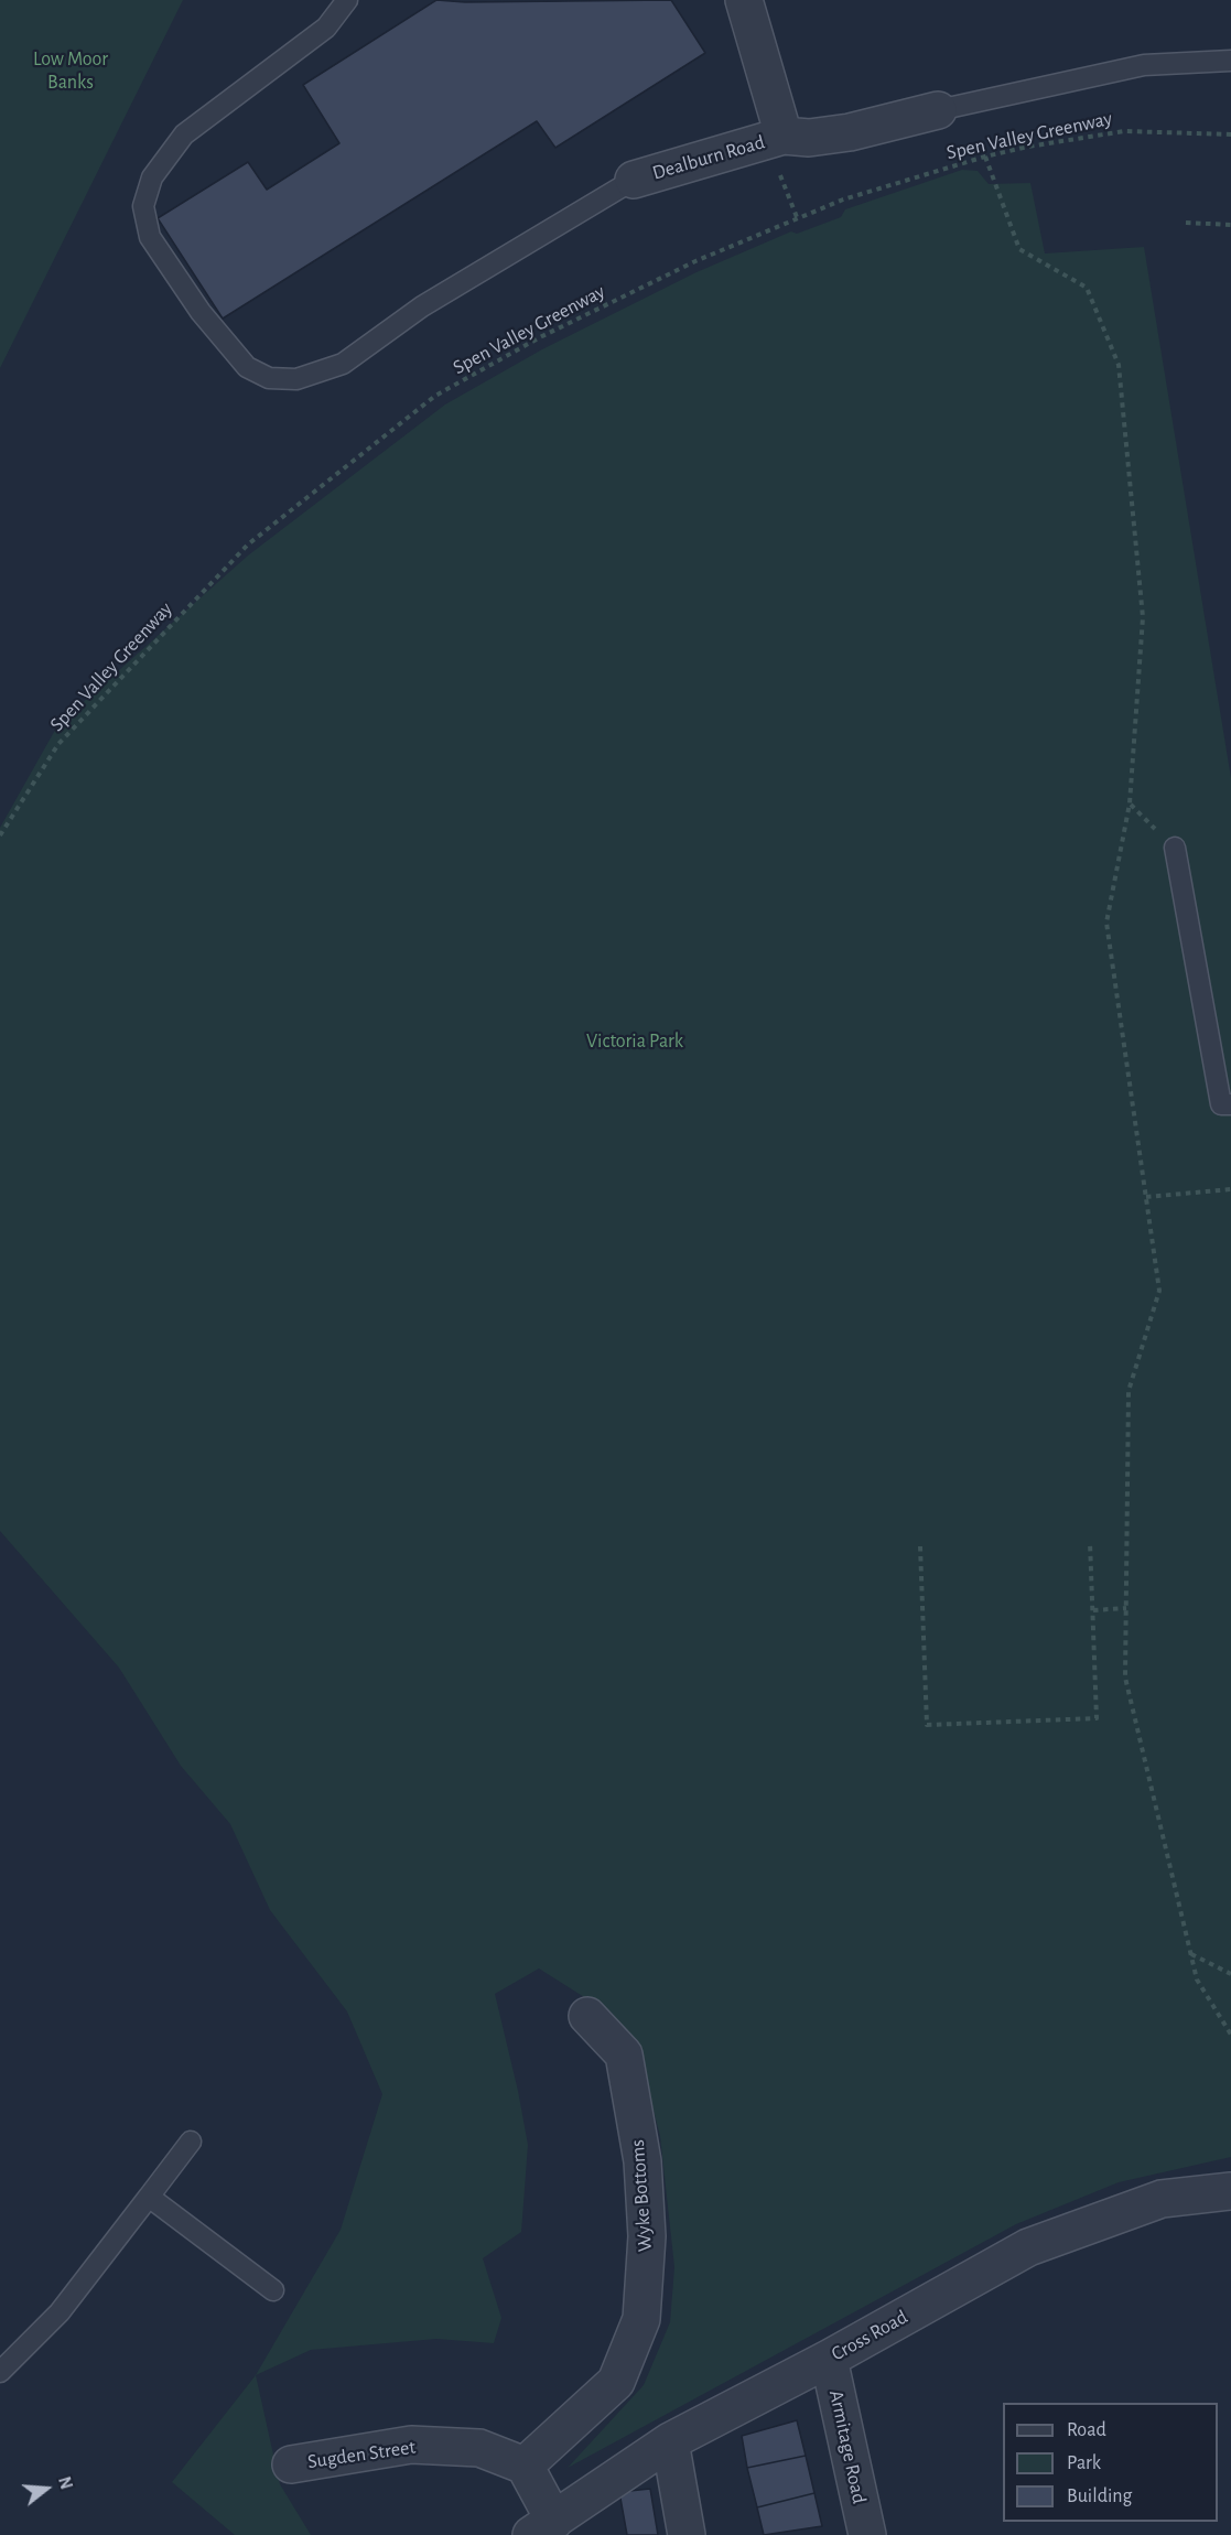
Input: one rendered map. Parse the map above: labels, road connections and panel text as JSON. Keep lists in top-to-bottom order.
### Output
{
  "streets": {
    "street": [
      "Dealburn Road",
      "Wyke Bottoms",
      "Cross Road",
      "Armitage Road",
      "Sugden Street"
    ],
    "path": ["Spen Valley Greenway"]
  },
  "crossings": [
    ["Wyke Bottoms", "Sugden Street"],
    ["Cross Road", "Armitage Road"]
  ],
  "parks": ["Low Moor Banks", "Victoria Park"],
  "legend": ["Road", "Park", "Building"],
  "north": "right"
}
